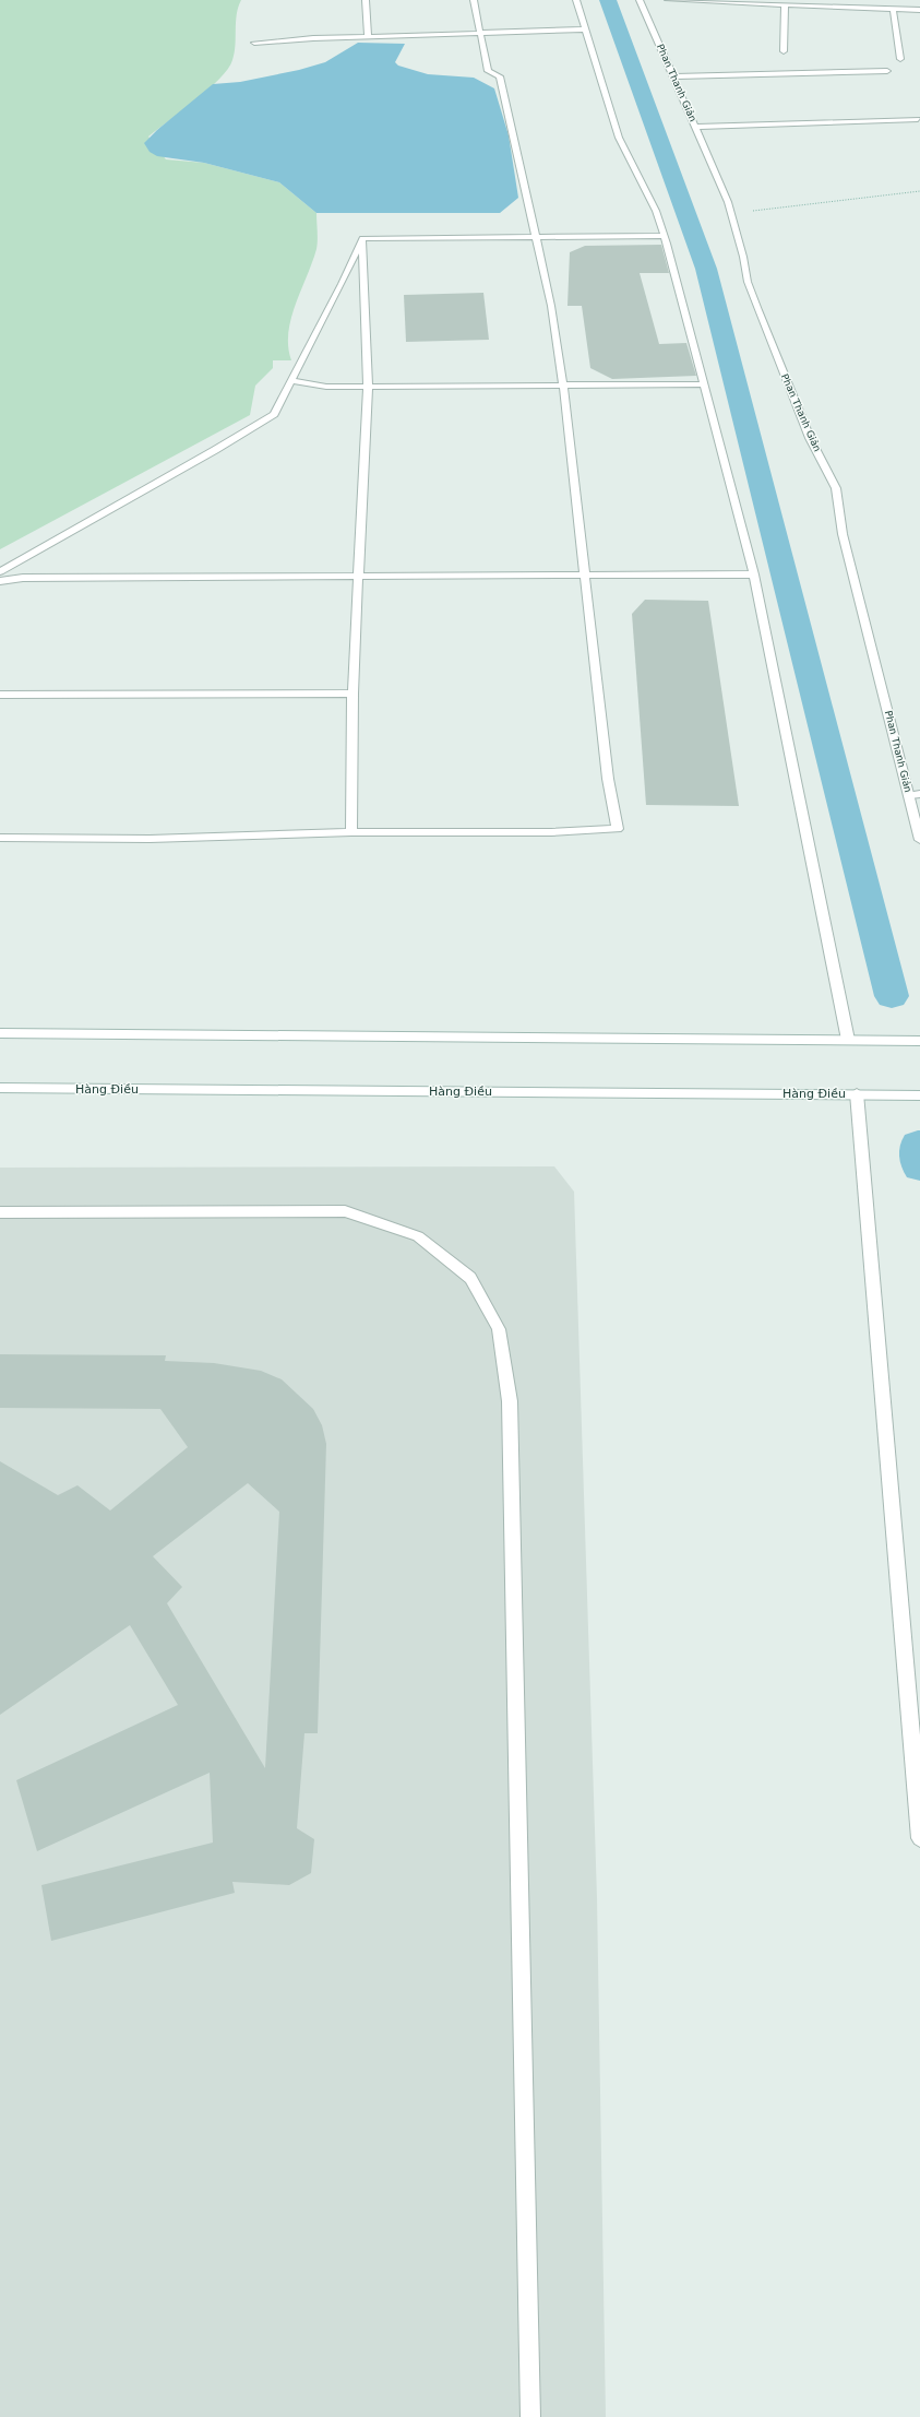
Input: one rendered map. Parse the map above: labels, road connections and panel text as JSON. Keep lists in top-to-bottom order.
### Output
{
  "streets": {
    "street": ["Phan Thanh Giản", "Hàng Điều"]
  }
}
